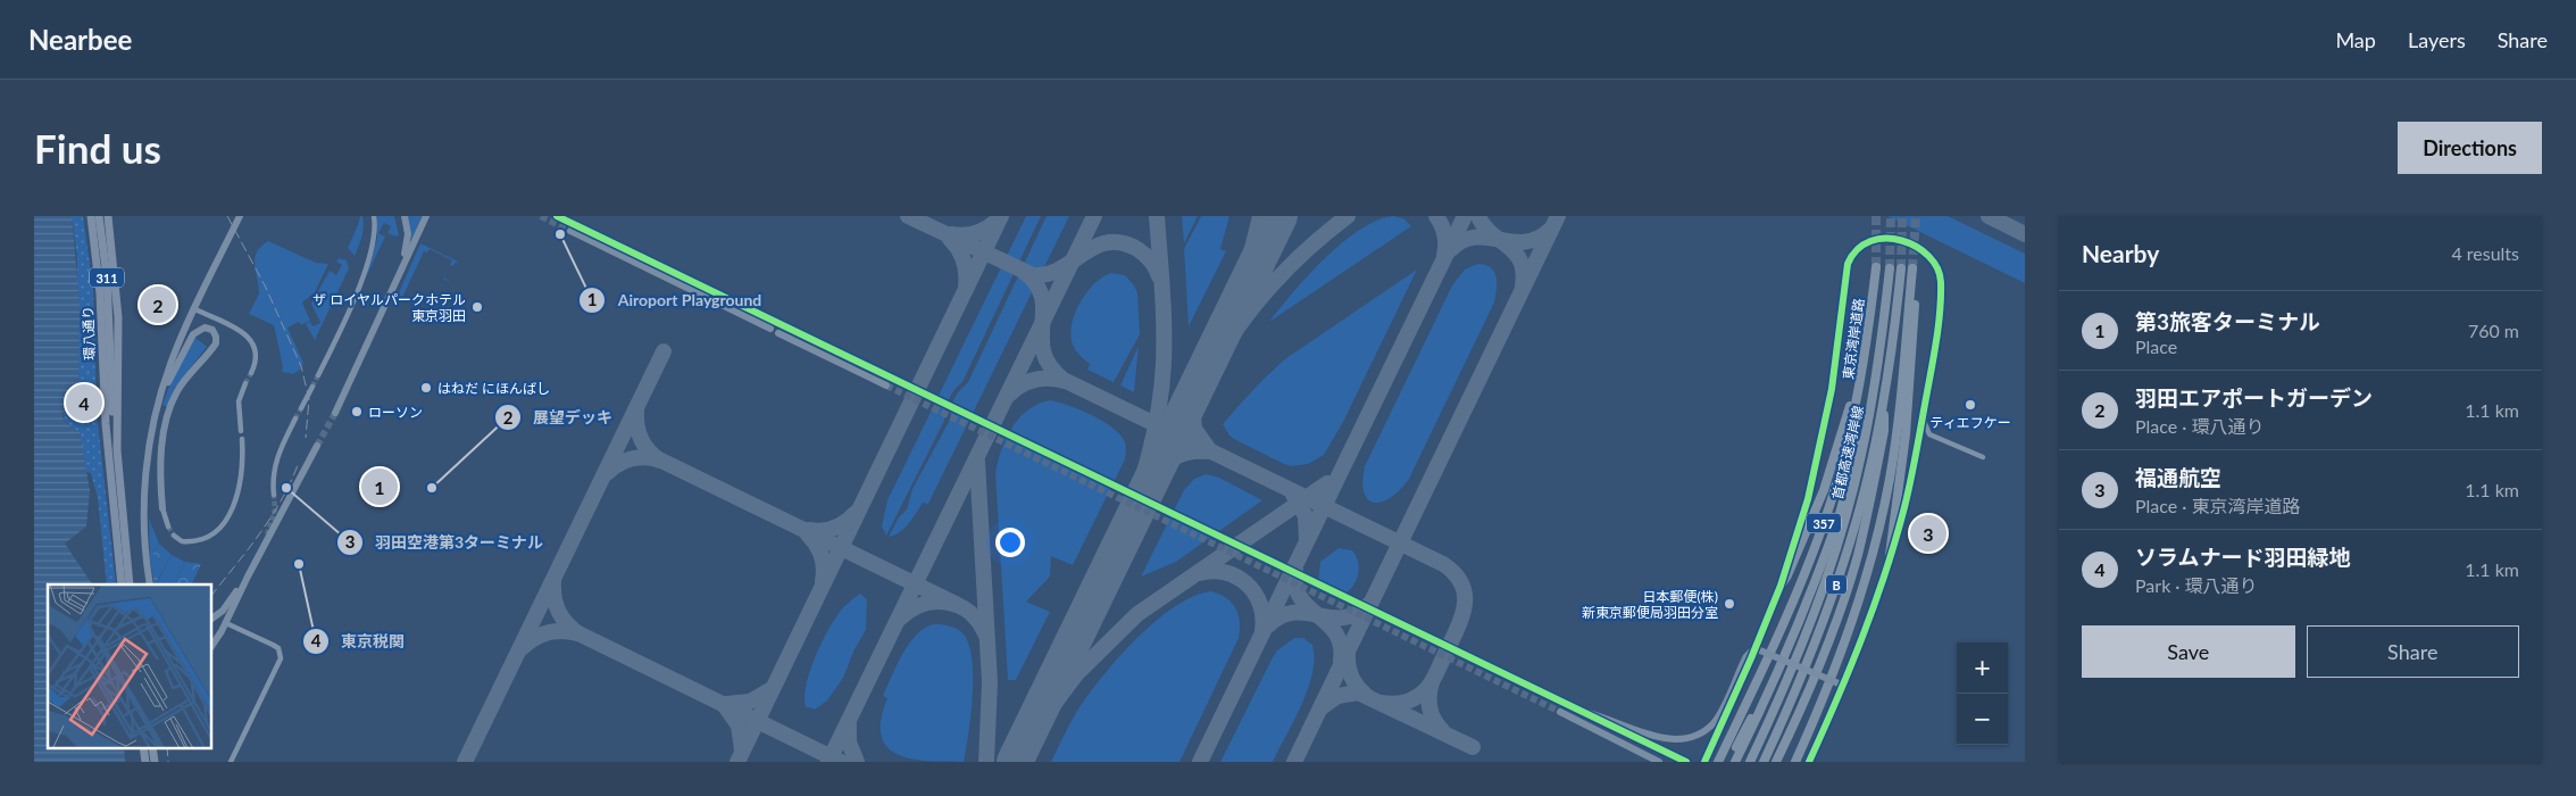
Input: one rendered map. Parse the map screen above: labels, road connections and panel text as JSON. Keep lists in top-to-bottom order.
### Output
{
  "streets": {
    "highway": [
      "東京湾岸道路",
      "首都高速湾岸線",
      "357",
      "B"
    ],
    "main road": ["311", "環八通り"]
  },
  "places": [
    "Airoport Playground",
    "ザ ロイヤルパークホテル 東京羽田",
    "はねだ にほんばし",
    "ティエフケー",
    "ローソン",
    "羽田空港第3ターミナル",
    "展望デッキ",
    "東京税関",
    "日本郵便(株) 新東京郵便局羽田分室"
  ],
  "page": {
    "header": "Nearbee",
    "nav": ["Map", "Layers", "Share"],
    "buttons": [
      "Directions",
      ["Save", "Share"]
    ],
    "title": "Find us",
    "heading": ["Nearby", "4 results"],
    "pins": [
      "2",
      "4",
      "1",
      "3"
    ],
    "list": [
      {
        "mark": "1",
        "name": "第3旅客ターミナル",
        "note": "Place",
        "value": "760 m"
      },
      {
        "mark": "2",
        "name": "羽田エアポートガーデン",
        "note": "Place · 環八通り",
        "value": "1.1 km"
      },
      {
        "mark": "3",
        "name": "福通航空",
        "note": "Place · 東京湾岸道路",
        "value": "1.1 km"
      },
      {
        "mark": "4",
        "name": "ソラムナード羽田緑地",
        "note": "Park · 環八通り",
        "value": "1.1 km"
      }
    ],
    "map_buttons": ["+", "−"]
  }
}
